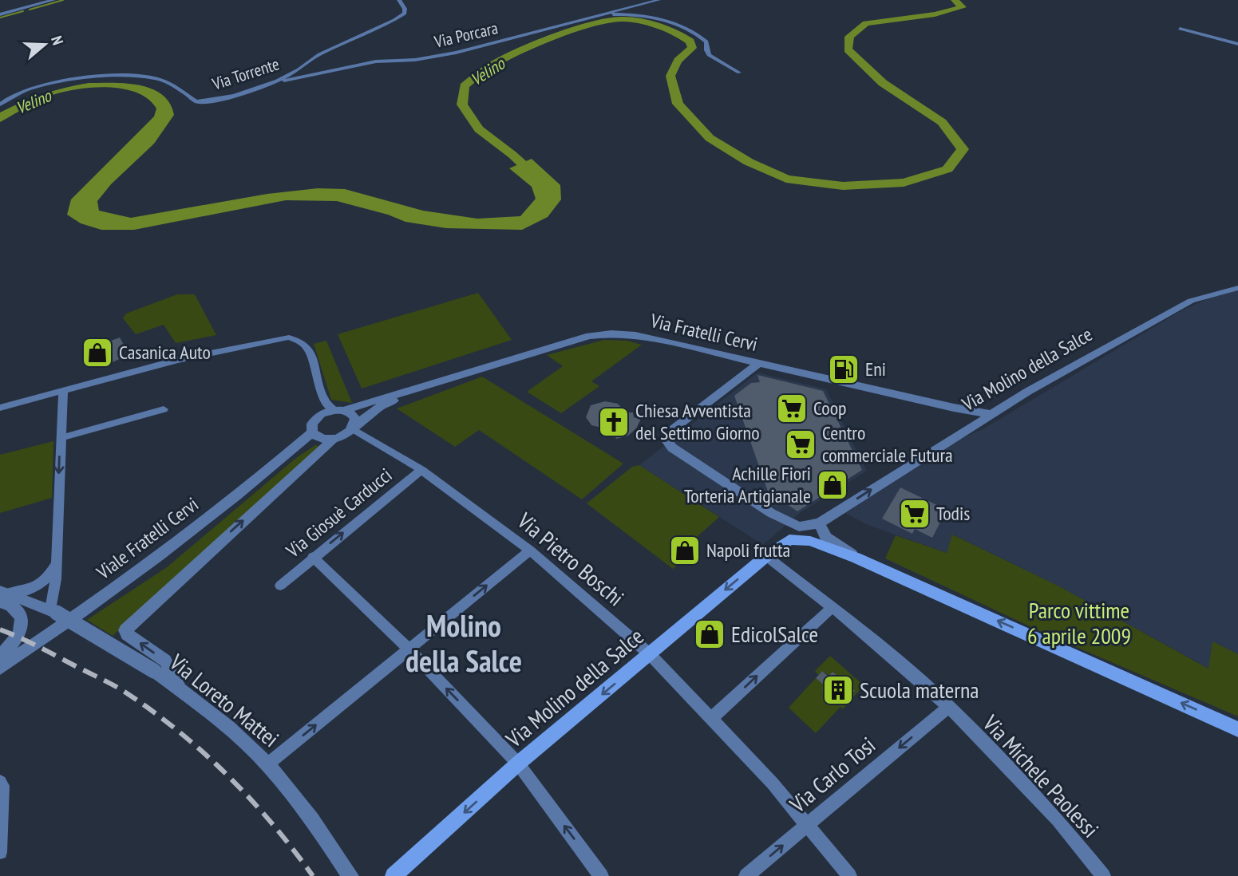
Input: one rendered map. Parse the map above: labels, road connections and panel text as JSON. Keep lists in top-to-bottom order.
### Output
{
  "streets": {
    "main road": ["Via Molino della Salce"],
    "street": [
      "Via Porcara",
      "Via Torrente",
      "Via Fratelli Cervi",
      "Via Giosuè Carducci",
      "Viale Fratelli Cervi",
      "Via Pietro Boschi",
      "Via Loreto Mattei",
      "Via Carlo Tosi",
      "Via Michele Paolessi"
    ]
  },
  "crossings": [
    ["Via Porcara", "Via Torrente"],
    ["Via Fratelli Cervi", "Via Molino della Salce"],
    ["Via Fratelli Cervi", "Viale Fratelli Cervi"],
    ["Via Fratelli Cervi", "Via Pietro Boschi"],
    ["Via Molino della Salce", "Via Pietro Boschi"],
    ["Via Molino della Salce", "Via Michele Paolessi"],
    ["Via Giosuè Carducci", "Via Pietro Boschi"],
    ["Viale Fratelli Cervi", "Via Pietro Boschi"],
    ["Via Pietro Boschi", "Via Carlo Tosi"],
    ["Via Carlo Tosi", "Via Michele Paolessi"]
  ],
  "one_way": ["Via Giosuè Carducci"],
  "districts": ["Molino della Salce"],
  "water": ["Velino"],
  "parks": ["Parco vittime 6 aprile 2009"],
  "places": {
    "shop": [
      "Casanica Auto",
      "Achille Fiori Torteria Artigianale",
      "Napoli frutta",
      "EdicolSalce"
    ],
    "fuel station": ["Eni"],
    "supermarket": ["Coop", "Centro commerciale Futura", "Todis"],
    "church": ["Chiesa Avventista del Settimo Giorno"],
    "building": ["Scuola materna"]
  },
  "north": "right"
}
